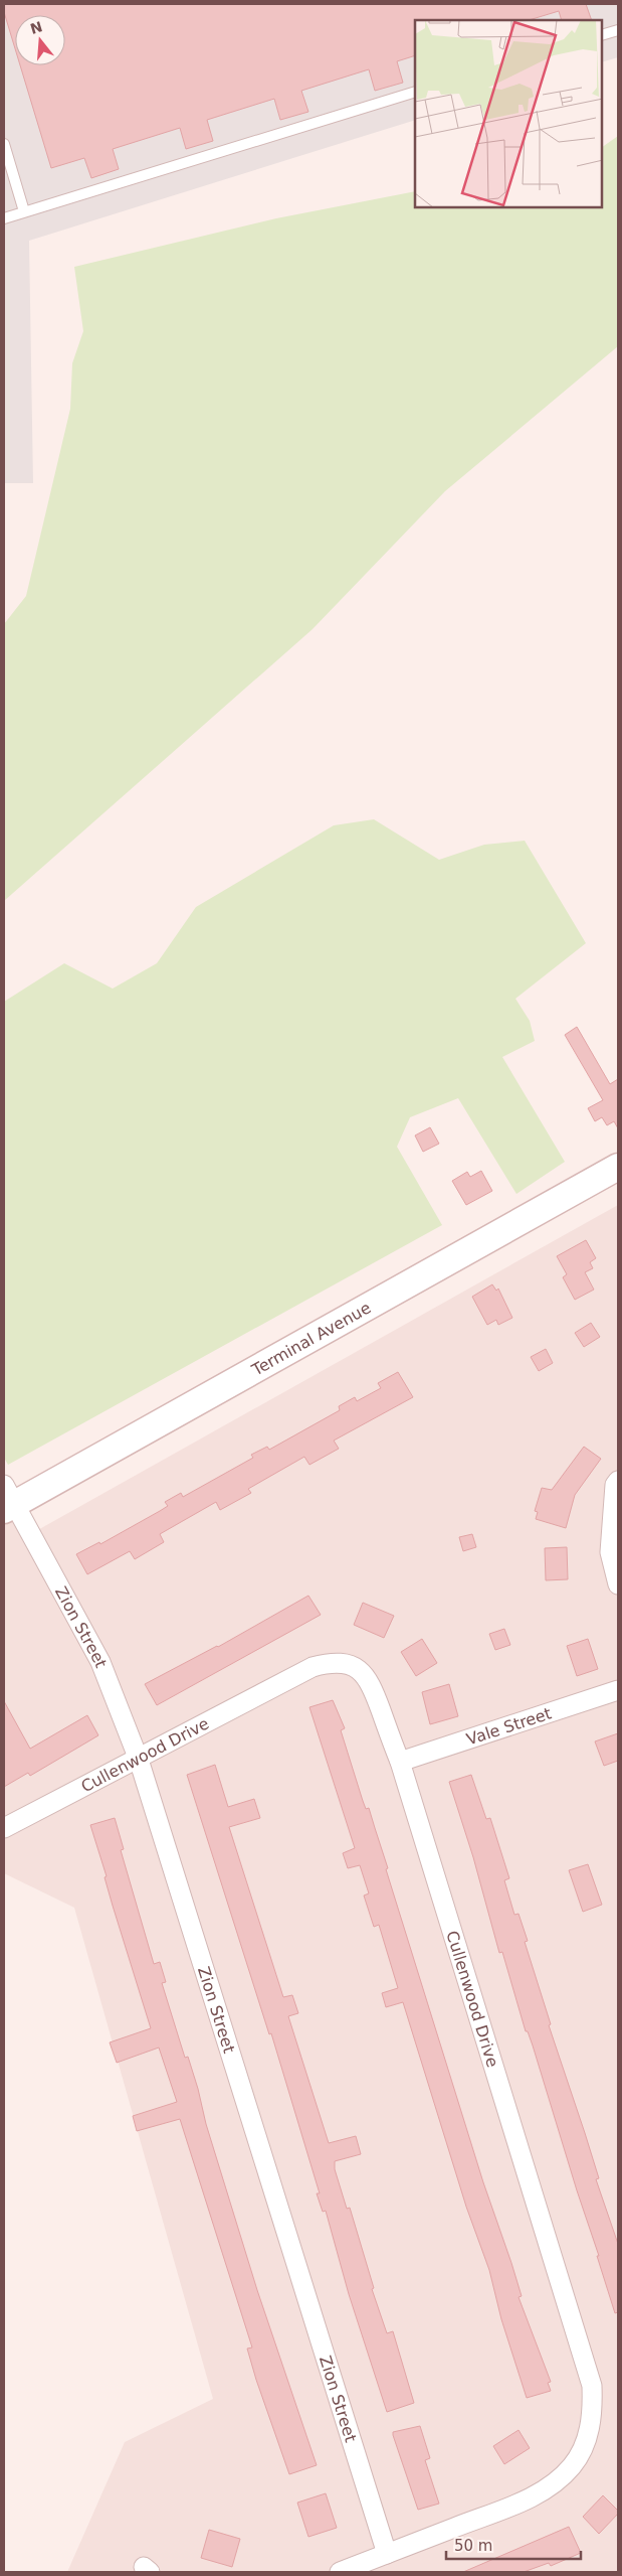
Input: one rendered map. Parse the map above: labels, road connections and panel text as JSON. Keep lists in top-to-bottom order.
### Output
{
  "streets": {
    "street": [
      "Terminal Avenue",
      "Zion Street",
      "Vale Street",
      "Cullenwood Drive"
    ]
  },
  "crossings": [
    ["Terminal Avenue", "Zion Street"],
    ["Zion Street", "Cullenwood Drive"],
    ["Vale Street", "Cullenwood Drive"]
  ],
  "scale_bar": "50 m",
  "north": "top"
}
